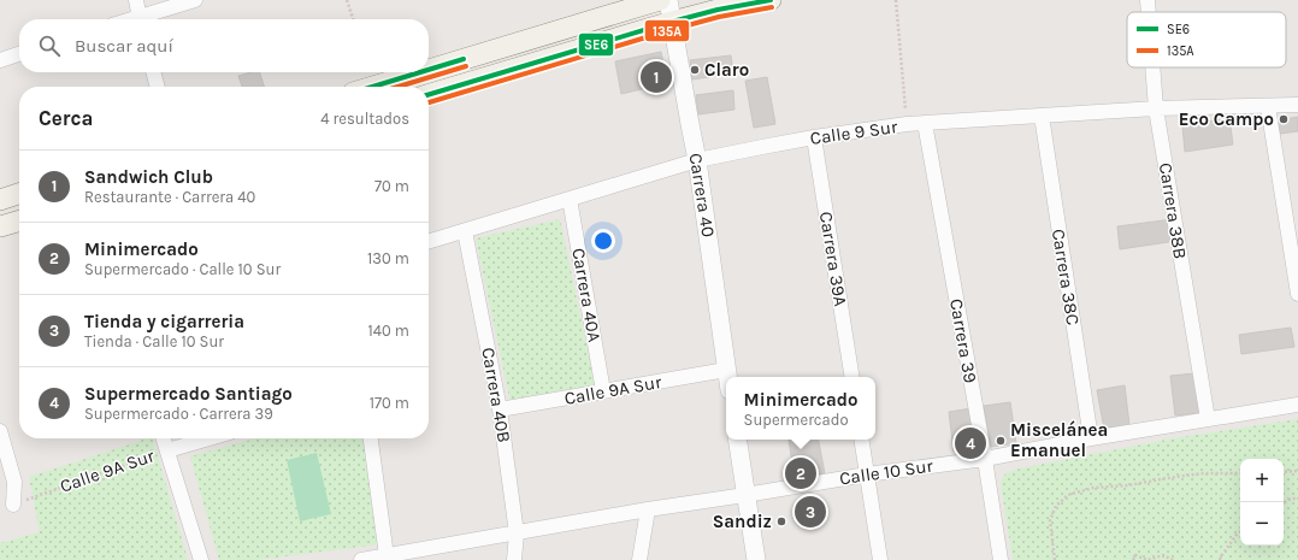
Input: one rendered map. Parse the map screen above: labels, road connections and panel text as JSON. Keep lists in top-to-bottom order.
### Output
{
  "streets": {
    "street": [
      "Calle 9 Sur",
      "Carrera 40",
      "Carrera 38B",
      "Carrera 39A",
      "Carrera 38C",
      "Carrera 40A",
      "Carrera 39",
      "Calle 9A Sur",
      "Carrera 40B",
      "Calle 10 Sur"
    ]
  },
  "crossings": [
    ["Calle 9 Sur", "Carrera 40"],
    ["Calle 9 Sur", "Carrera 38B"],
    ["Calle 9 Sur", "Carrera 39A"],
    ["Calle 9 Sur", "Carrera 38C"],
    ["Calle 9 Sur", "Carrera 40A"],
    ["Calle 9 Sur", "Carrera 39"],
    ["Calle 9 Sur", "Carrera 40B"],
    ["Carrera 40", "Calle 9A Sur"],
    ["Carrera 38B", "Calle 10 Sur"],
    ["Carrera 38C", "Calle 10 Sur"],
    ["Carrera 40A", "Calle 9A Sur"],
    ["Carrera 39", "Calle 10 Sur"],
    ["Calle 9A Sur", "Carrera 40B"],
    ["Carrera 40B", "Calle 10 Sur"]
  ],
  "places": [
    "Claro",
    "Eco Campo",
    "Miscelánea Emanuel",
    "Sandiz"
  ],
  "lines": ["transit line SE6", "transit line 135A"],
  "legend": ["SE6", "135A"],
  "page": {
    "search": "Buscar aquí",
    "pins": [
      "1",
      "4",
      "2",
      "3"
    ],
    "heading": ["Cerca", "4 resultados"],
    "list": [
      {
        "mark": "1",
        "name": "Sandwich Club",
        "note": "Restaurante · Carrera 40",
        "value": "70 m"
      },
      {
        "mark": "2",
        "name": "Minimercado",
        "note": "Supermercado · Calle 10 Sur",
        "value": "130 m"
      },
      {
        "mark": "3",
        "name": "Tienda y cigarreria",
        "note": "Tienda · Calle 10 Sur",
        "value": "140 m"
      },
      {
        "mark": "4",
        "name": "Supermercado Santiago",
        "note": "Supermercado · Carrera 39",
        "value": "170 m"
      }
    ],
    "popup": ["Minimercado", "Supermercado"],
    "map_buttons": ["+", "−"]
  }
}
